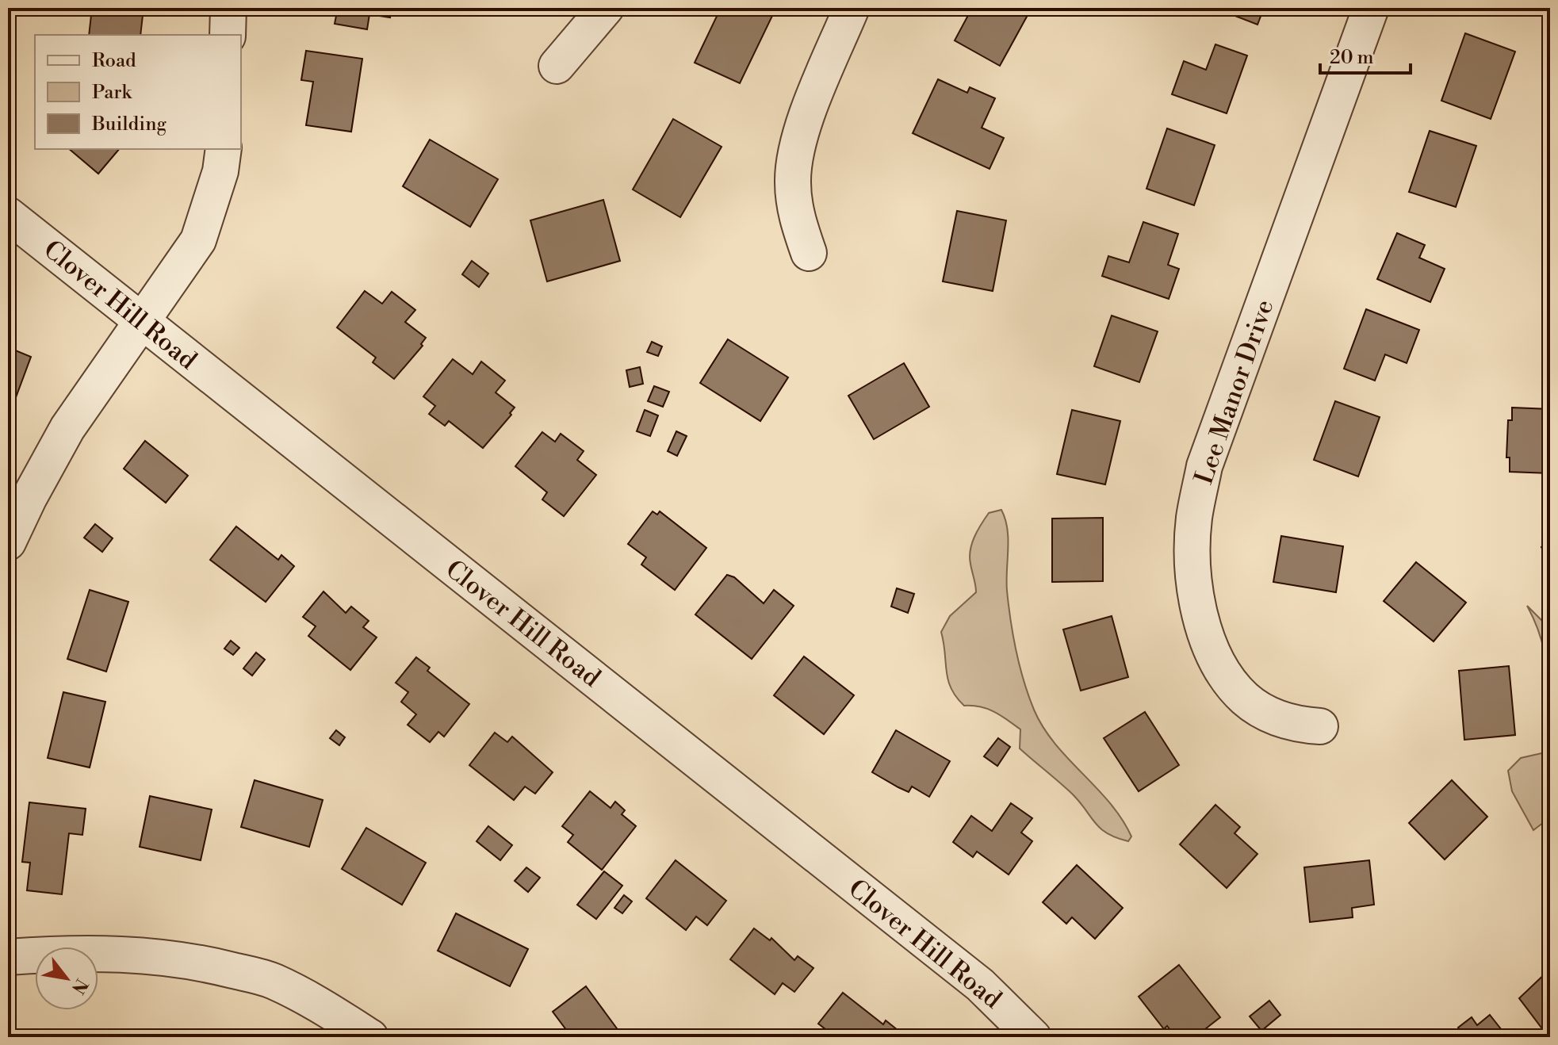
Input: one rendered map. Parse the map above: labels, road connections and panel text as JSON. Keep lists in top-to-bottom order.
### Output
{
  "streets": {
    "street": ["Clover Hill Road", "Lee Manor Drive"]
  },
  "legend": ["Road", "Park", "Building"],
  "scale_bar": "20 m",
  "north": "bottom right"
}
